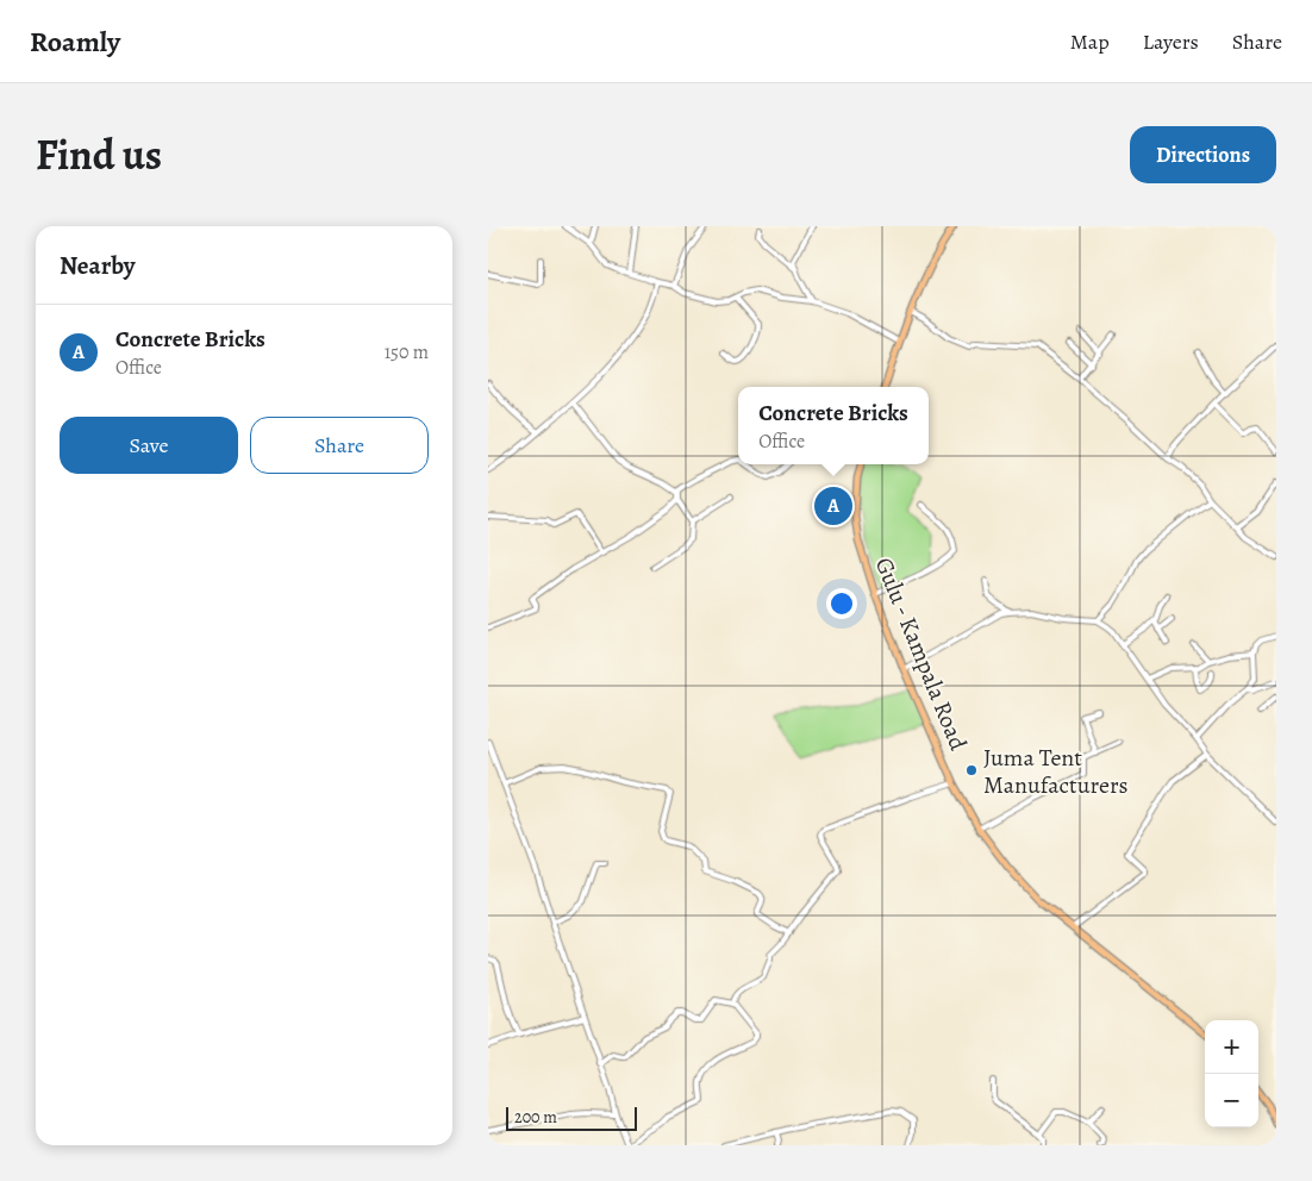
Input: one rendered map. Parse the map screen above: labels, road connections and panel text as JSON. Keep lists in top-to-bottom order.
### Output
{
  "streets": {
    "main road": ["Gulu - Kampala Road"]
  },
  "places": ["Juma Tent Manufacturers"],
  "scale_bar": "200 m",
  "page": {
    "header": "Roamly",
    "nav": ["Map", "Layers", "Share"],
    "title": "Find us",
    "buttons": [
      "Directions",
      ["Save", "Share"]
    ],
    "heading": "Nearby",
    "list": [
      {
        "mark": "A",
        "name": "Concrete Bricks",
        "note": "Office",
        "value": "150 m"
      }
    ],
    "popup": ["Concrete Bricks", "Office"],
    "pins": "A",
    "map_buttons": ["+", "−"],
    "scale": "200 m"
  }
}
